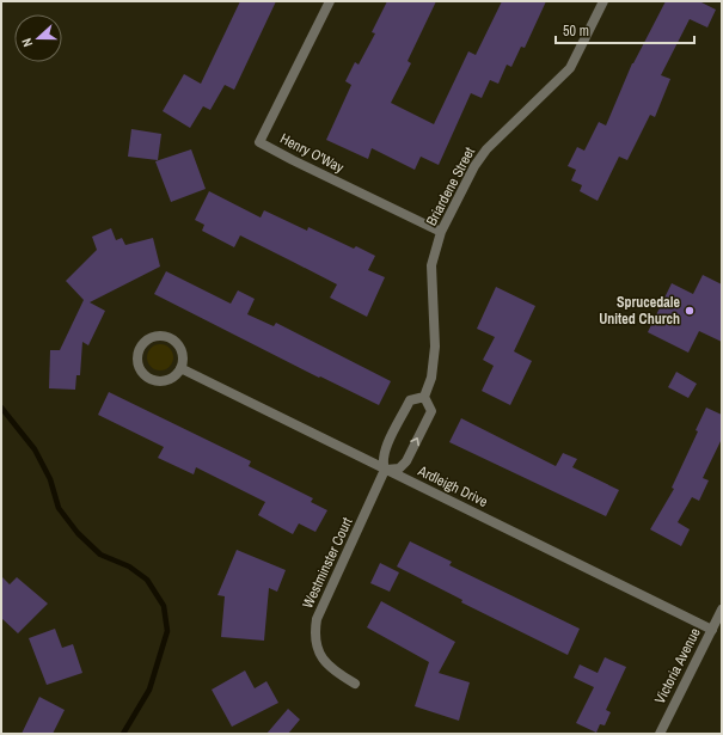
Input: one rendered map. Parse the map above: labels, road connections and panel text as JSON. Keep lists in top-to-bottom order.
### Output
{
  "streets": {
    "street": [
      "Henry O'Way",
      "Briardene Street",
      "Ardleigh Drive",
      "Westminster Court",
      "Victoria Avenue"
    ]
  },
  "crossings": [
    ["Henry O'Way", "Briardene Street"],
    ["Briardene Street", "Ardleigh Drive"],
    ["Briardene Street", "Westminster Court"],
    ["Ardleigh Drive", "Westminster Court"],
    ["Ardleigh Drive", "Victoria Avenue"]
  ],
  "places": ["Sprucedale United Church"],
  "scale_bar": "50 m",
  "north": "left"
}
